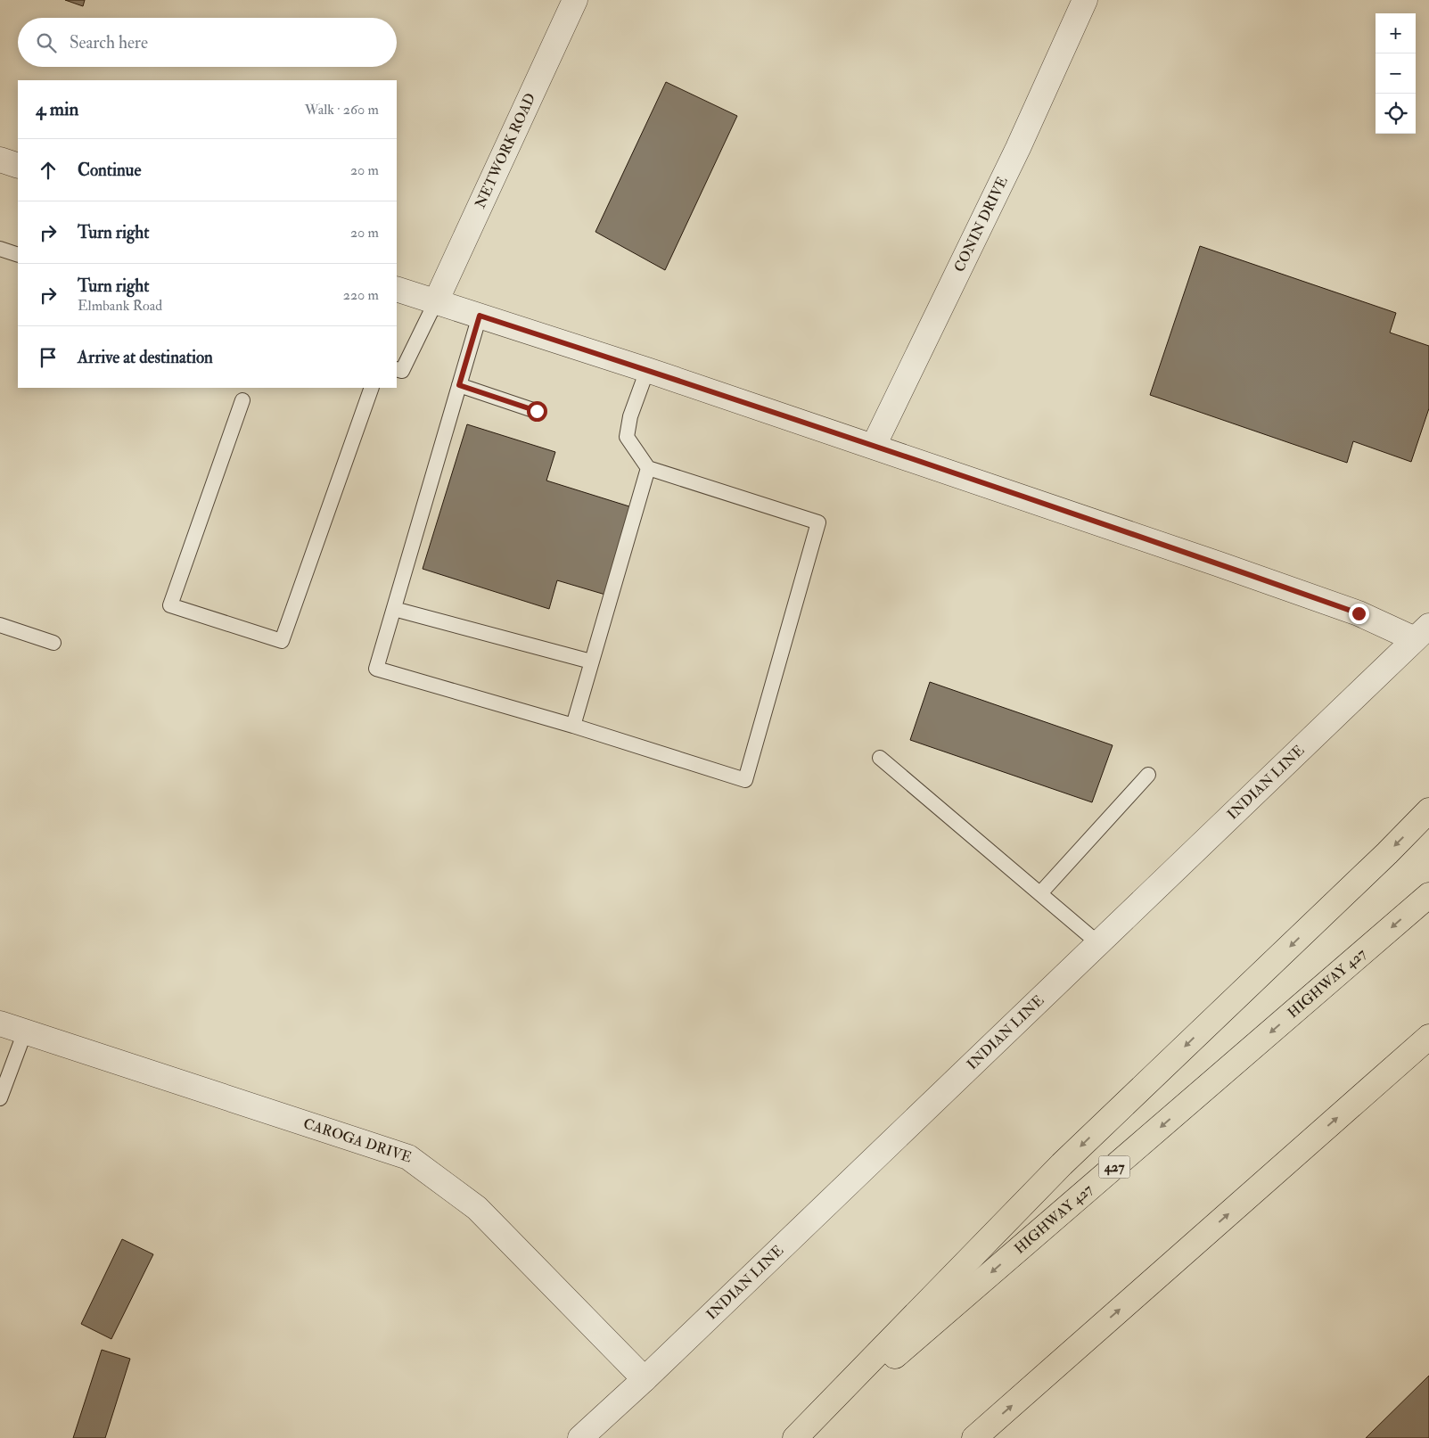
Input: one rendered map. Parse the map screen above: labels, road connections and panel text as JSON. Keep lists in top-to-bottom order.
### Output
{
  "streets": {
    "highway": ["HIGHWAY 427", "427"],
    "street": [
      "NETWORK ROAD",
      "CONIN DRIVE",
      "INDIAN LINE",
      "CAROGA DRIVE"
    ]
  },
  "crossings": [
    ["INDIAN LINE", "CAROGA DRIVE"]
  ],
  "page": {
    "map_buttons": ["+", "−"],
    "search": "Search here",
    "heading": ["4 min", "Walk · 260 m"],
    "list": [
      ["Continue", "20 m"],
      ["Turn right", "20 m"],
      ["Turn right", "Elmbank Road", "220 m"],
      "Arrive at destination"
    ]
  }
}
